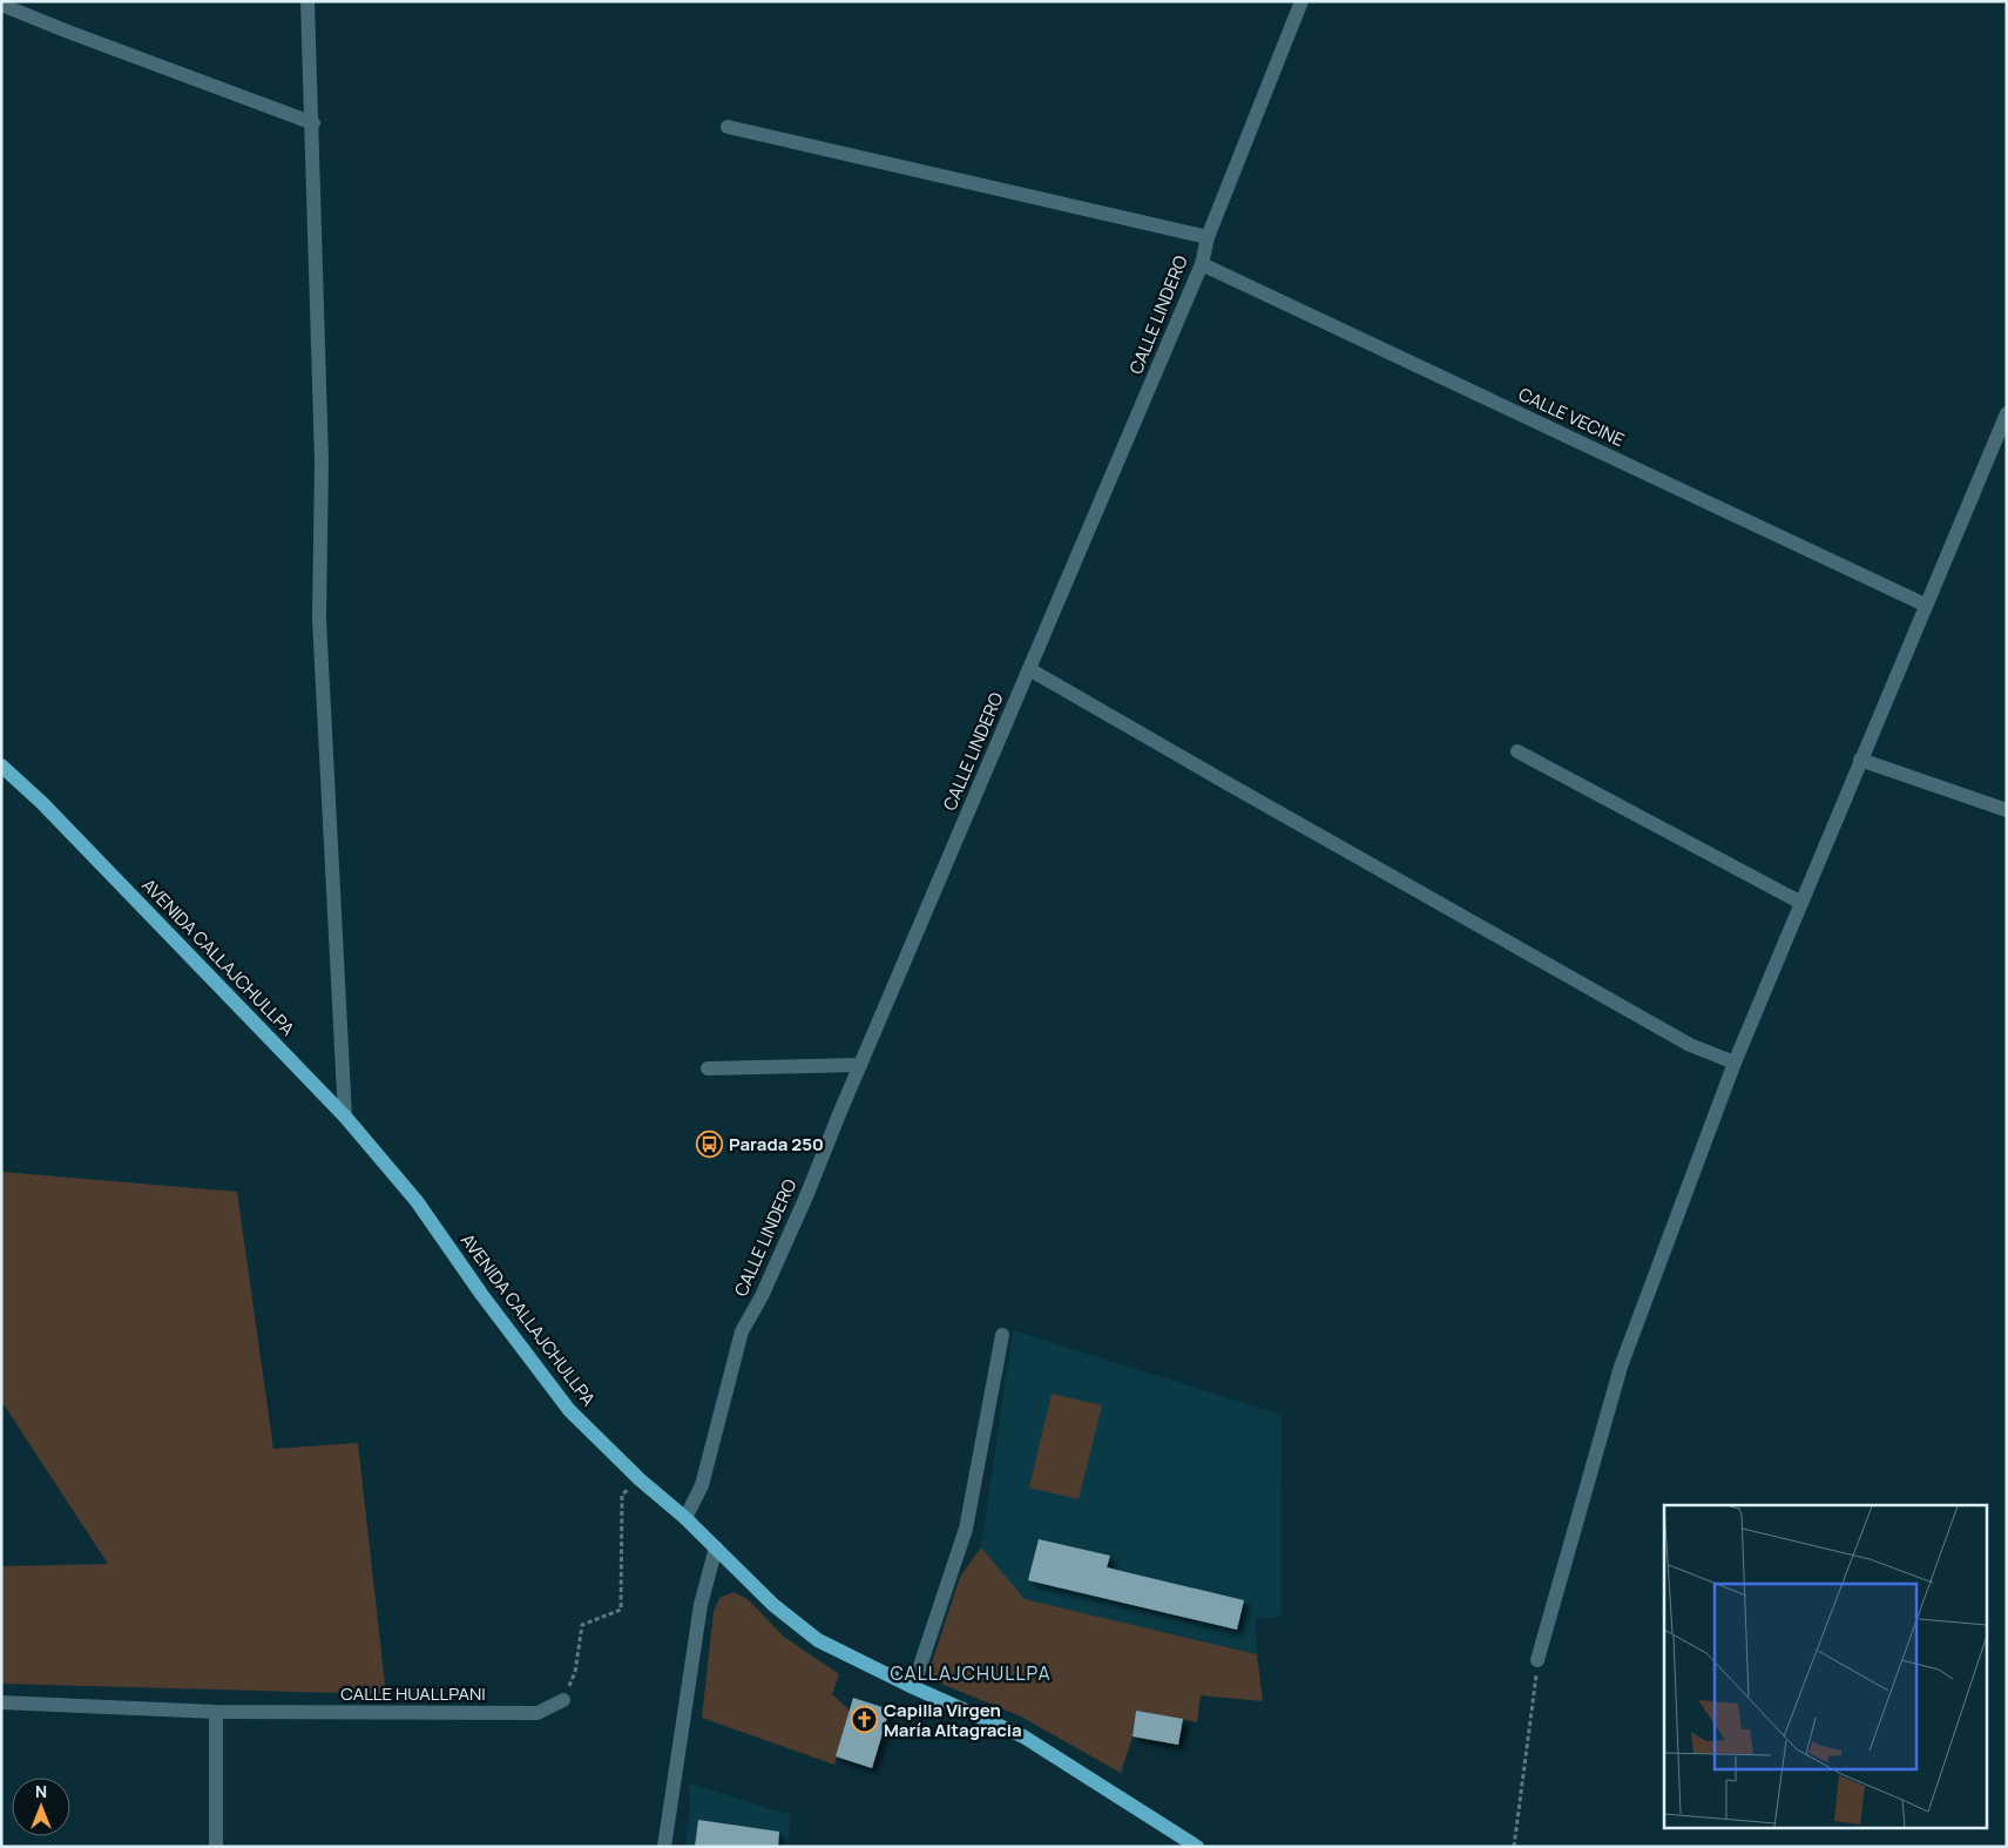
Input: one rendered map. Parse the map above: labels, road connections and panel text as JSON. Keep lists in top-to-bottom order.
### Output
{
  "streets": {
    "main road": ["AVENIDA CALLAJCHULLPA"],
    "street": ["CALLE LINDERO", "CALLE VECINE", "CALLE HUALLPANI"]
  },
  "crossings": [
    ["CALLE LINDERO", "CALLE VECINE"],
    ["CALLE LINDERO", "AVENIDA CALLAJCHULLPA"]
  ],
  "districts": ["CALLAJCHULLPA"],
  "places": {
    "bus stop": ["Parada 250"],
    "church": ["Capilla Virgen María Altagracia"]
  },
  "north": "top"
}
